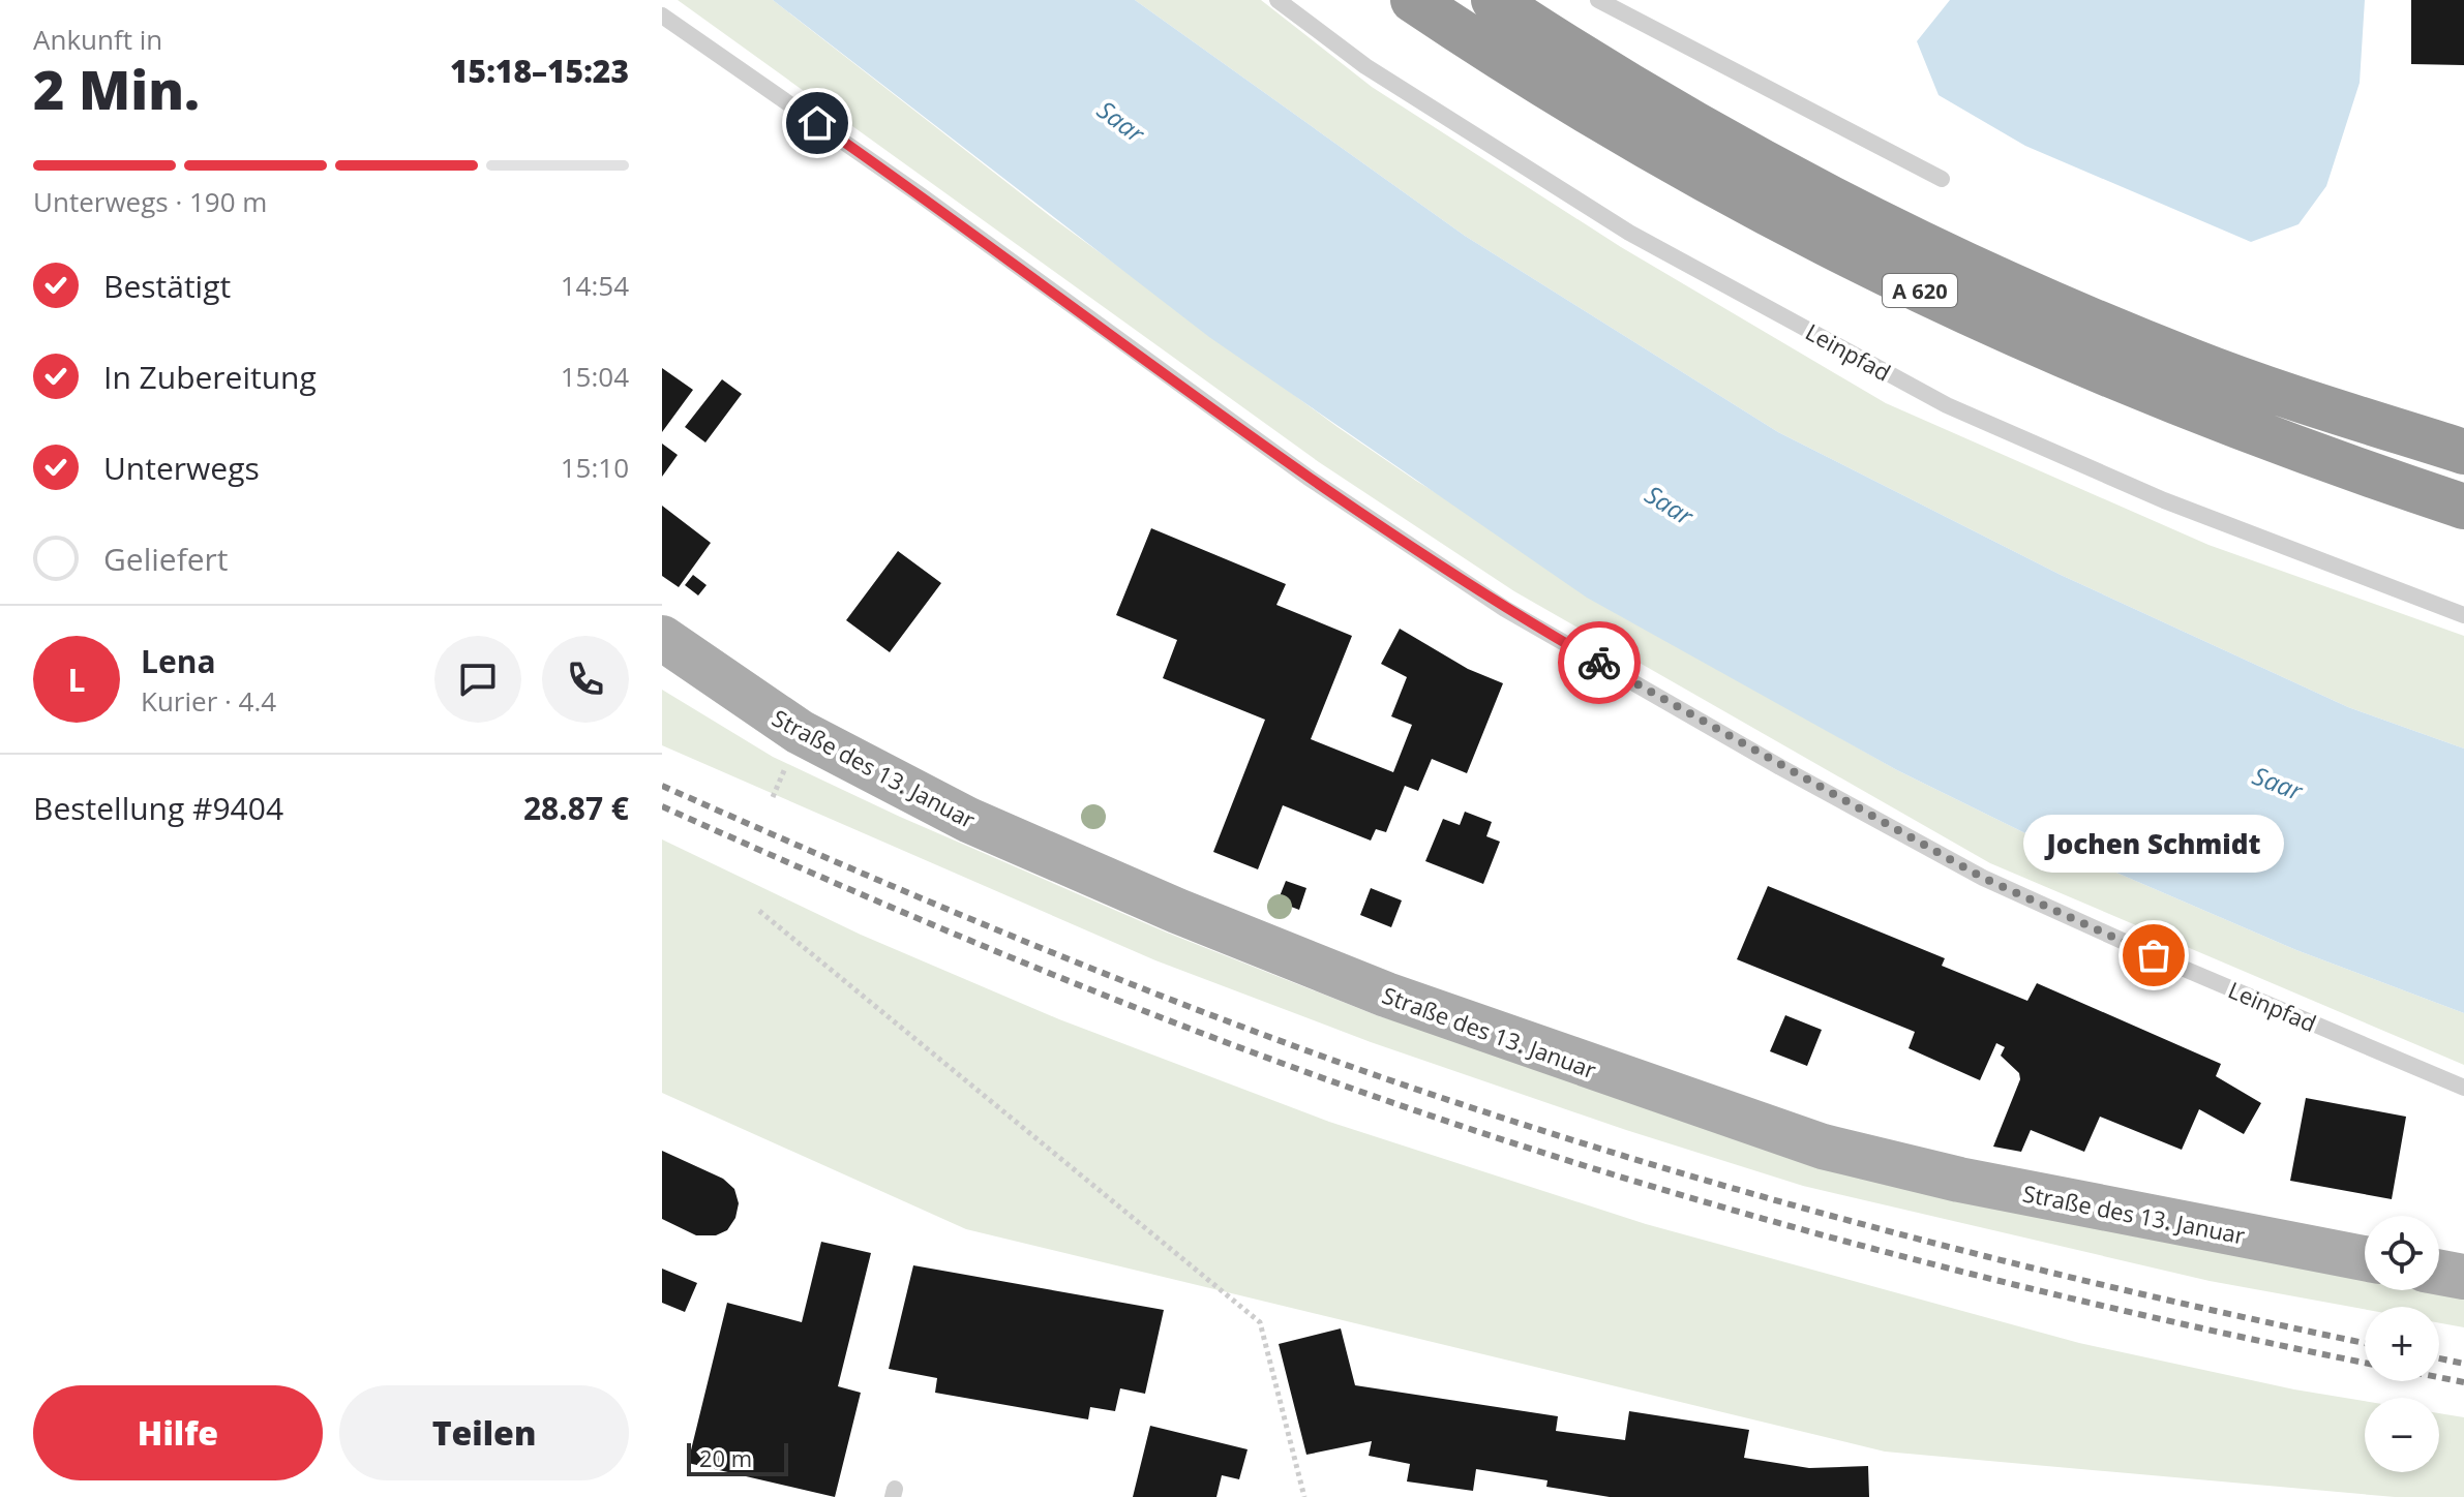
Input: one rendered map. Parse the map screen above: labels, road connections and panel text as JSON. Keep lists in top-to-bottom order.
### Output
{
  "streets": {
    "highway": ["A 620"],
    "main road": ["Straße des 13. Januar"],
    "lane": ["Leinpfad"]
  },
  "water": ["Saar"],
  "places": ["Jochen Schmidt"],
  "scale_bar": "20 m",
  "page": {
    "heading": ["2 Min.", "Ankunft in", "15:18–15:23"],
    "panel": [
      "Lena",
      "Kurier · 4.4",
      "Bestellung #9404",
      "28.87 €"
    ],
    "bar": "Unterwegs · 190 m",
    "list": [
      ["Bestätigt", "14:54"],
      ["In Zubereitung", "15:04"],
      ["Unterwegs", "15:10"],
      "Geliefert"
    ],
    "round": "L",
    "bubble": "Jochen Schmidt",
    "map_buttons": ["+", "−"],
    "buttons": ["Hilfe", "Teilen"],
    "scale": "20 m"
  }
}
